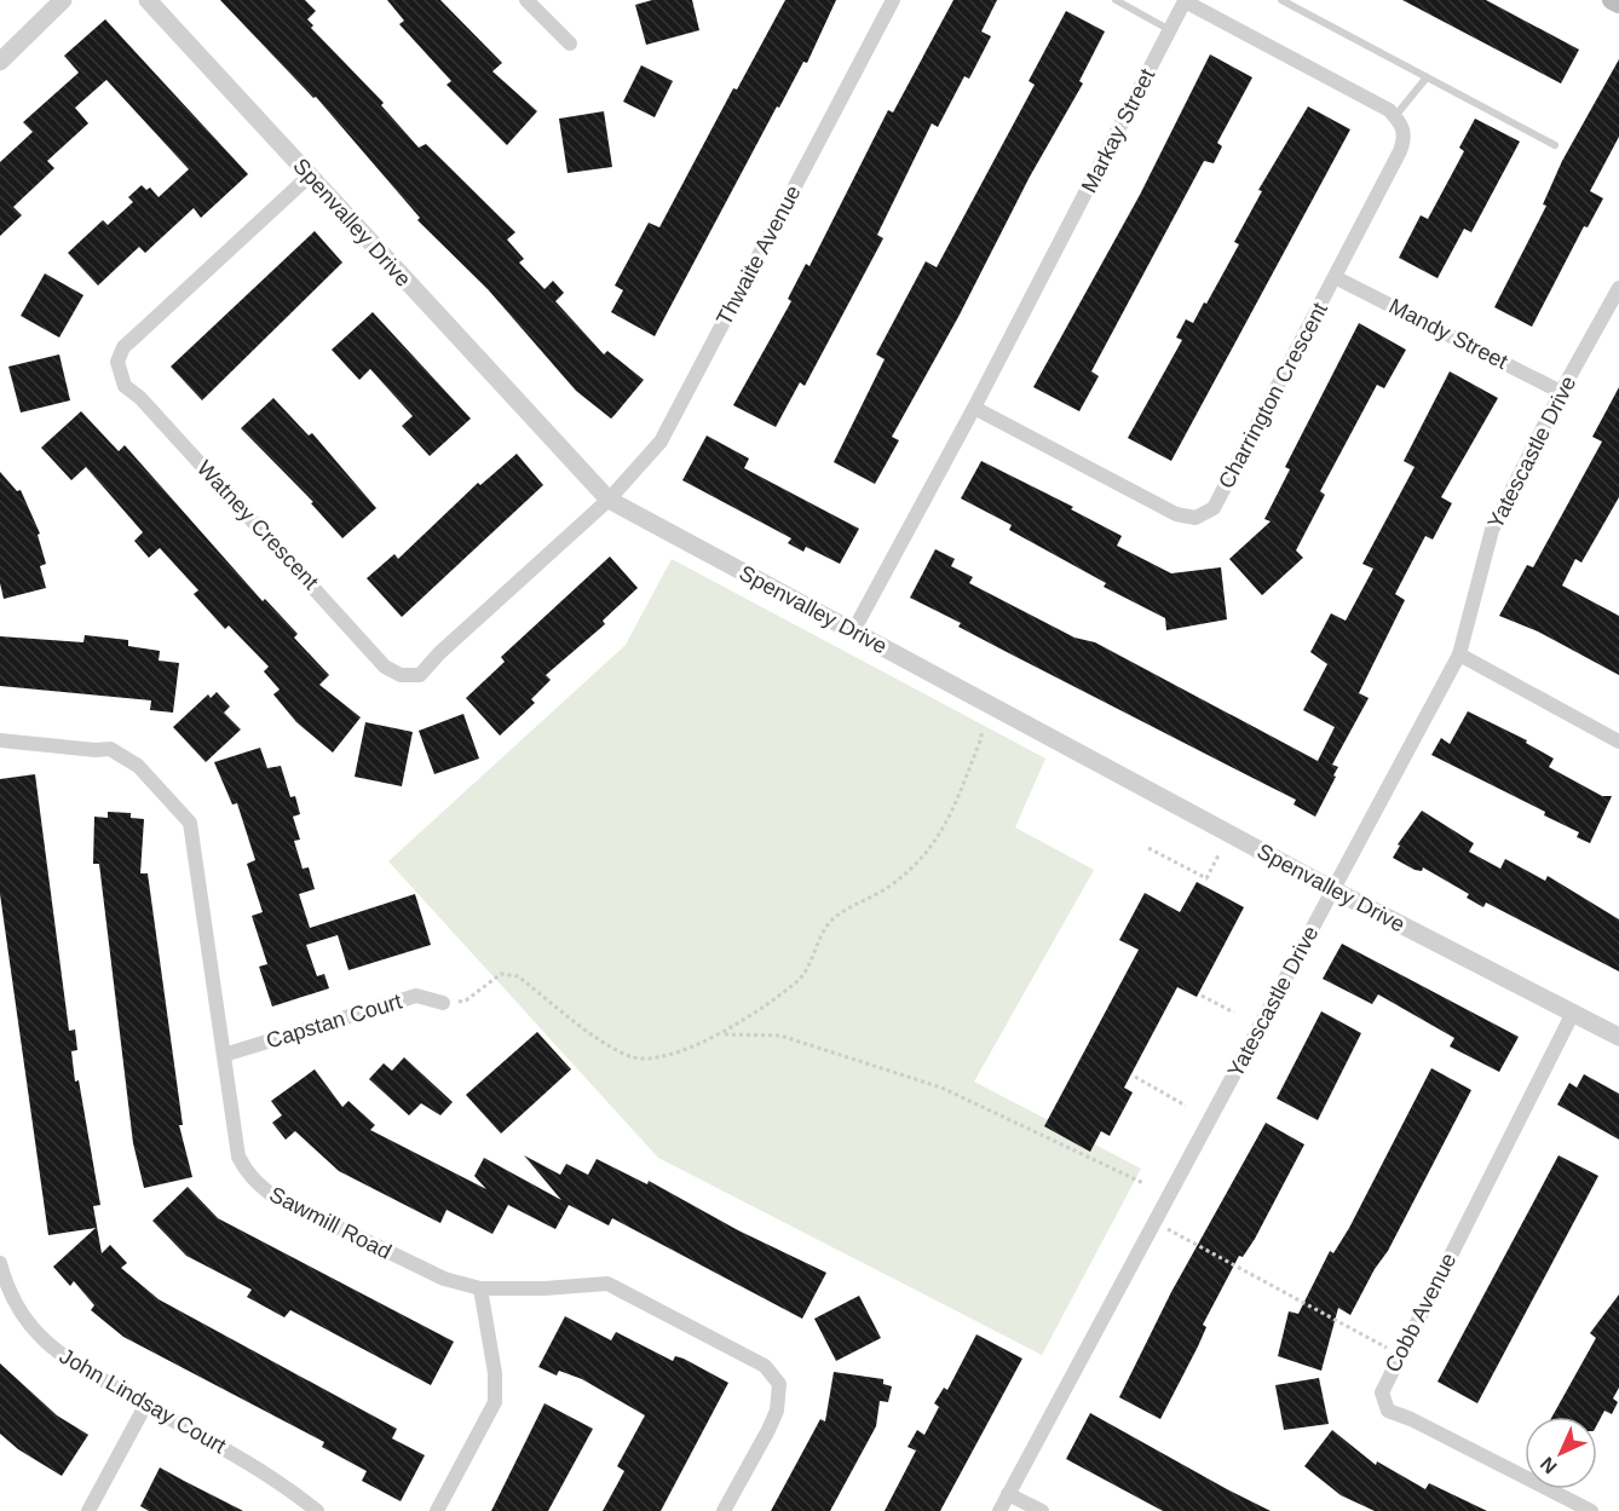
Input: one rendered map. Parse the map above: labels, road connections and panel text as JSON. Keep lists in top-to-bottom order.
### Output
{
  "streets": {
    "street": [
      "Markay Street",
      "Spenvalley Drive",
      "Thwaite Avenue",
      "Mandy Street",
      "Charrington Crescent",
      "Yatescastle Drive",
      "Watney Crescent",
      "Capstan Court",
      "Sawmill Road",
      "Cobb Avenue",
      "John Lindsay Court"
    ]
  },
  "crossings": [
    ["Markay Street", "Spenvalley Drive"],
    ["Markay Street", "Charrington Crescent"],
    ["Spenvalley Drive", "Thwaite Avenue"],
    ["Spenvalley Drive", "Yatescastle Drive"],
    ["Spenvalley Drive", "Watney Crescent"],
    ["Spenvalley Drive", "Cobb Avenue"],
    ["Thwaite Avenue", "Watney Crescent"],
    ["Mandy Street", "Charrington Crescent"],
    ["Mandy Street", "Yatescastle Drive"],
    ["Capstan Court", "Sawmill Road"]
  ],
  "north": "bottom left"
}
